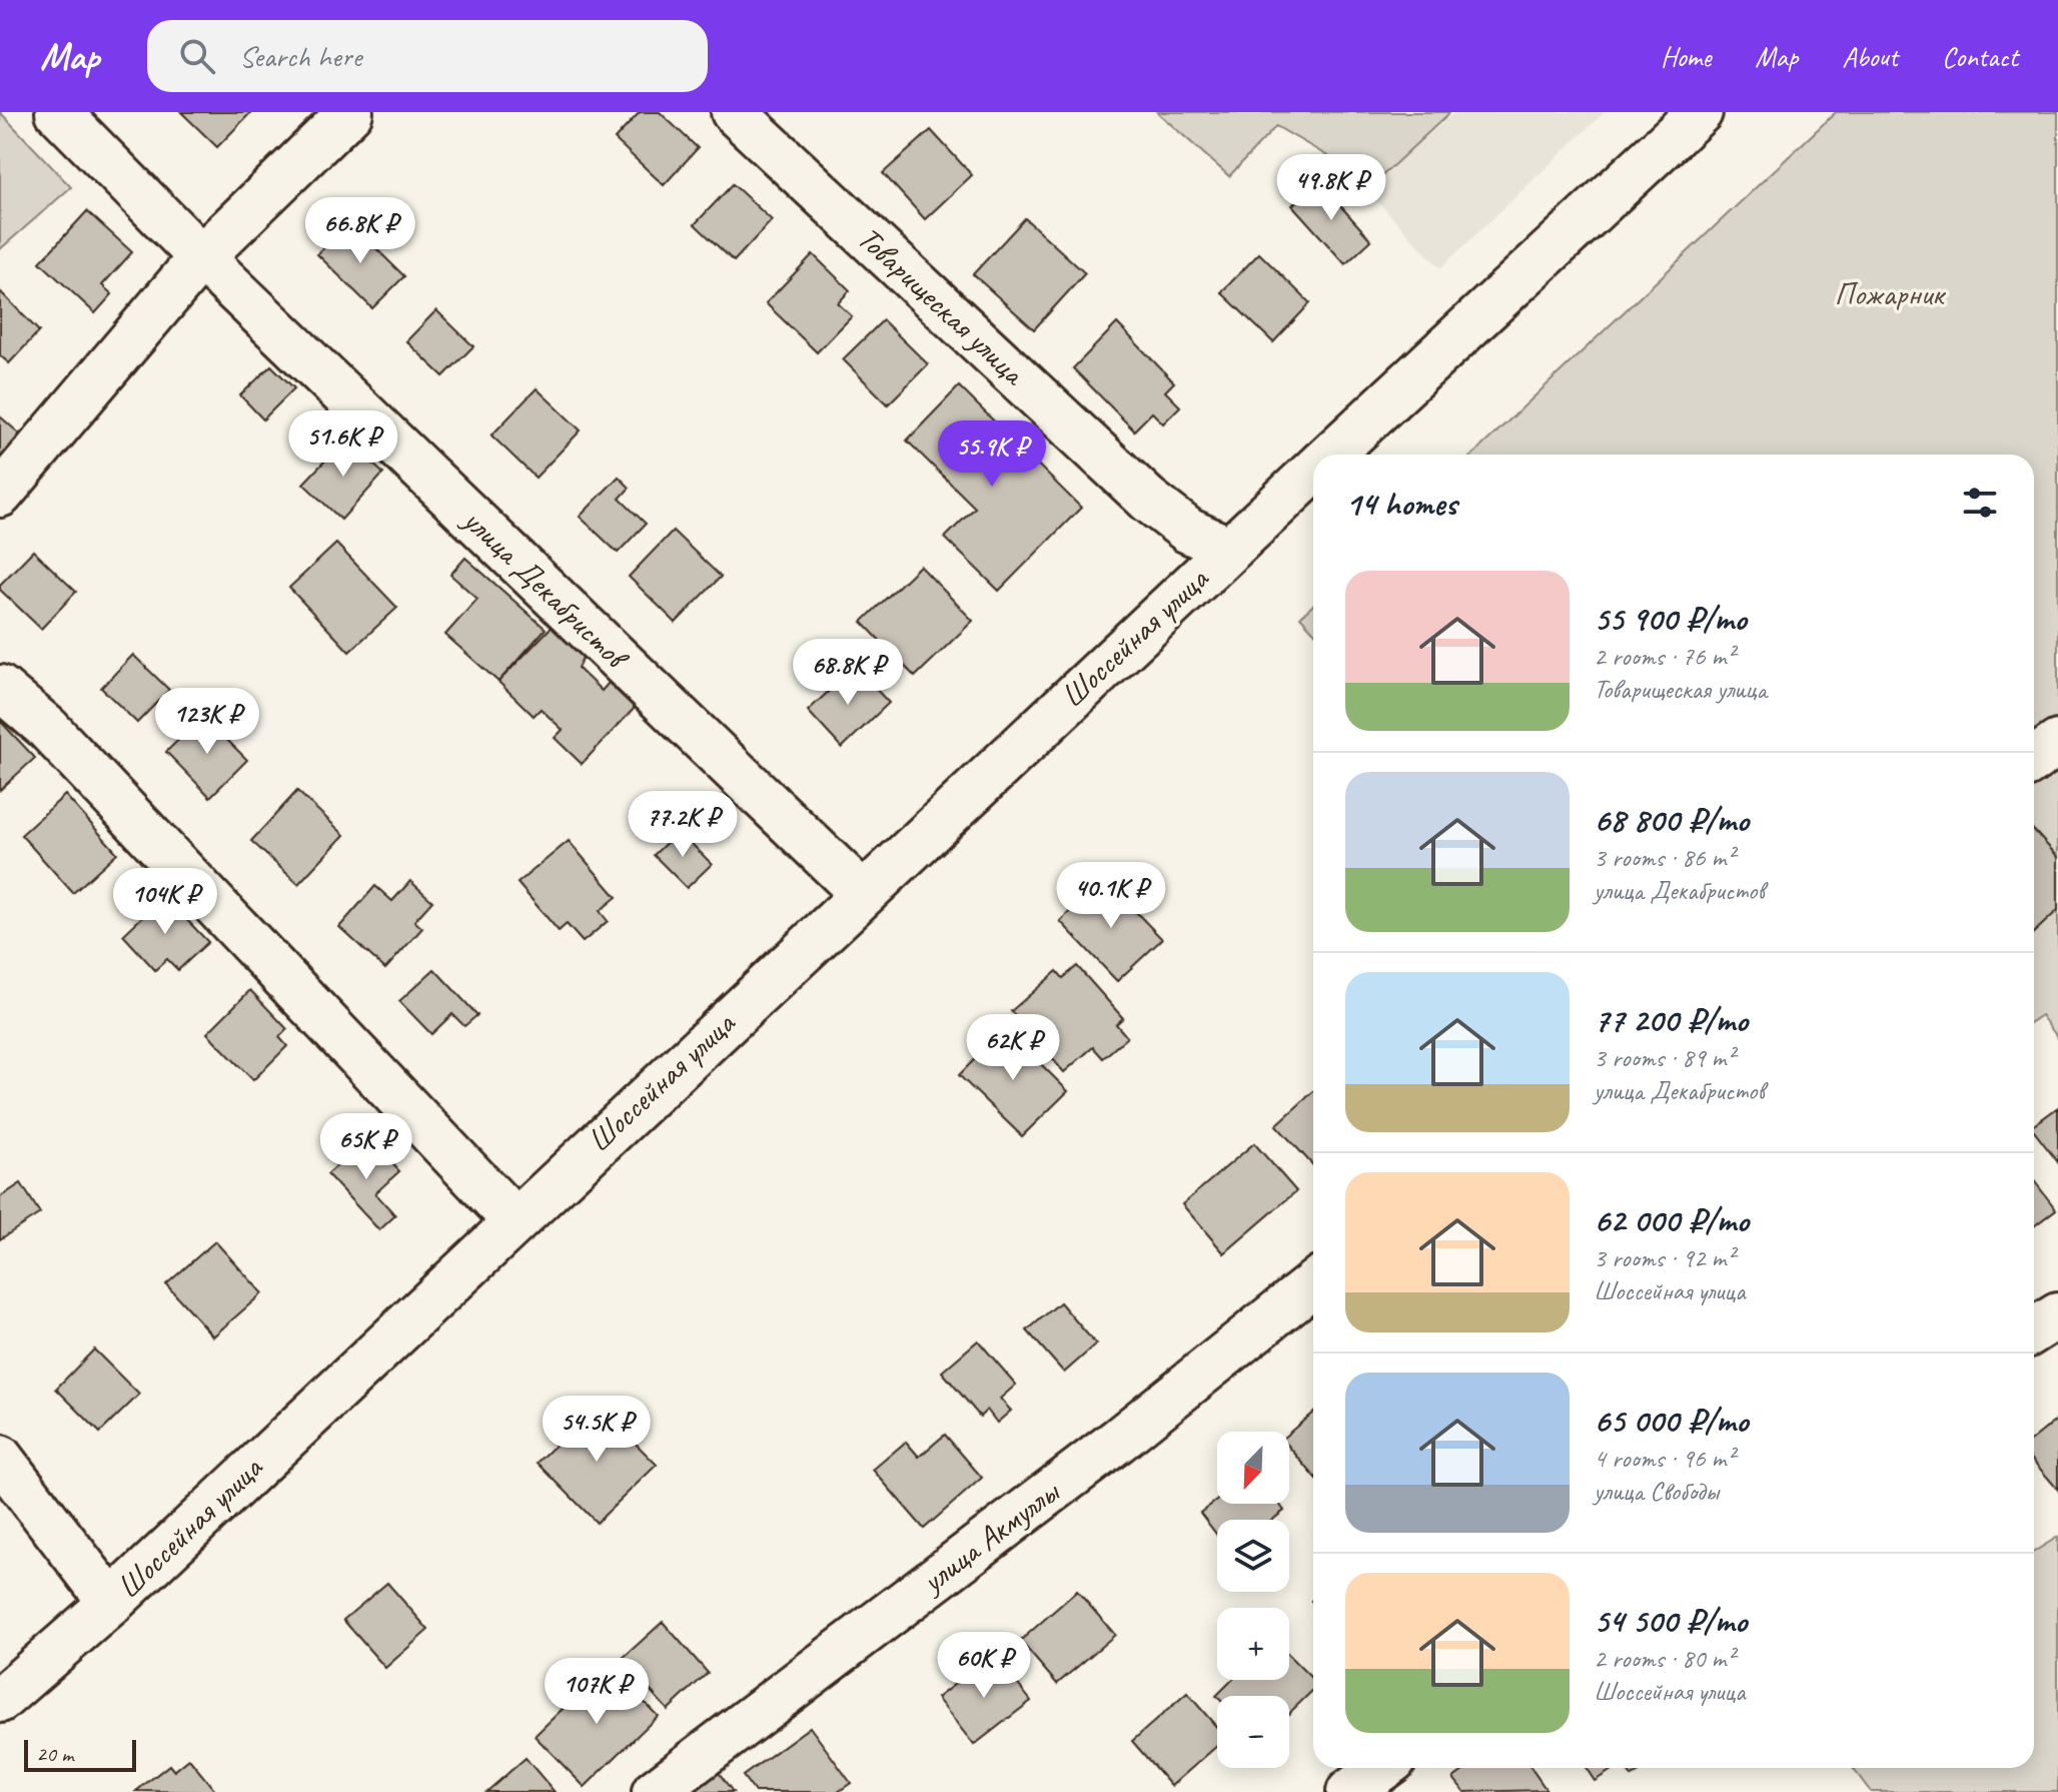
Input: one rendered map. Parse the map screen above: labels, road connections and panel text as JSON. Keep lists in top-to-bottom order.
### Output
{
  "streets": {
    "street": [
      "Товарищеская улица",
      "улица Декабристов",
      "Шоссейная улица",
      "улица Акмуллы"
    ]
  },
  "crossings": [
    ["Товарищеская улица", "Шоссейная улица"],
    ["улица Декабристов", "Шоссейная улица"]
  ],
  "parks": ["Пожарник"],
  "scale_bar": "20 m",
  "north": "bottom left",
  "page": {
    "header": "Map",
    "search": "Search here",
    "nav": [
      "Home",
      "Map",
      "About",
      "Contact"
    ],
    "price": [
      "49.8K ₽",
      "66.8K ₽",
      "51.6K ₽",
      "55.9K ₽",
      "68.8K ₽",
      "123K ₽",
      "77.2K ₽",
      "40.1K ₽",
      "104K ₽",
      "62K ₽",
      "65K ₽",
      "54.5K ₽",
      "60K ₽",
      "107K ₽"
    ],
    "heading": "14 homes",
    "list": [
      {
        "name": "55 900 ₽/mo",
        "note": "2 rooms · 76 m² · Товарищеская улица"
      },
      {
        "name": "68 800 ₽/mo",
        "note": "3 rooms · 86 m² · улица Декабристов"
      },
      {
        "name": "77 200 ₽/mo",
        "note": "3 rooms · 89 m² · улица Декабристов"
      },
      {
        "name": "62 000 ₽/mo",
        "note": "3 rooms · 92 m² · Шоссейная улица"
      },
      {
        "name": "65 000 ₽/mo",
        "note": "4 rooms · 96 m² · улица Свободы"
      },
      {
        "name": "54 500 ₽/mo",
        "note": "2 rooms · 80 m² · Шоссейная улица"
      }
    ],
    "map_buttons": ["+", "−"],
    "scale": "20 m"
  }
}
